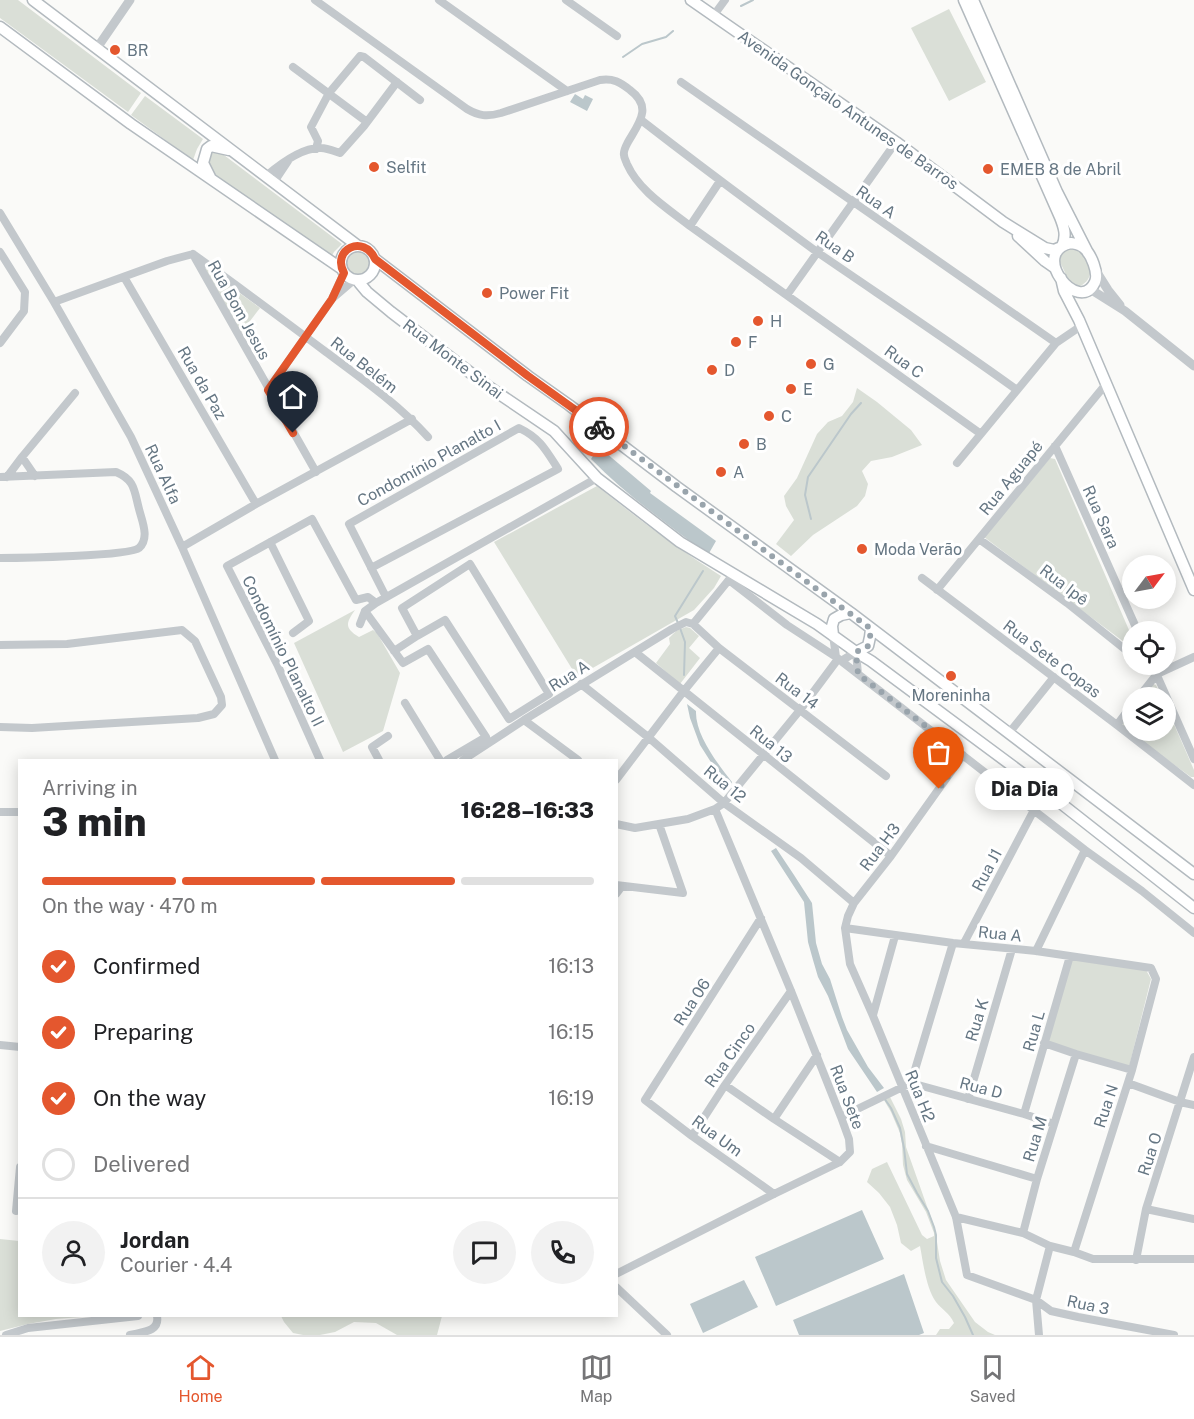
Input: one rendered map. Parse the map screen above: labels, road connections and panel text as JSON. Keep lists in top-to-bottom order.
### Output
{
  "streets": {
    "main road": ["Avenida Gonçalo Antunes de Barros", "Rua Monte Sinai"],
    "street": [
      "Rua A",
      "Rua B",
      "Rua Bom Jesus",
      "Rua C",
      "Rua Belém",
      "Rua da Paz",
      "Condomínio Planalto I",
      "Rua Alfa",
      "Rua Aguapé",
      "Rua Sara",
      "Rua Ipê",
      "Condomínio Planalto II",
      "Rua Sete Copas",
      "Rua 14",
      "Rua 13",
      "Rua 12",
      "Rua H3",
      "Rua J1",
      "Rua 06",
      "Rua K",
      "Rua L",
      "Rua Cinco",
      "Rua D",
      "Rua H2",
      "Rua Sete",
      "Rua N",
      "Rua Um",
      "Rua M",
      "Rua O",
      "Rua 3"
    ]
  },
  "crossings": [
    ["Rua A", "Rua 14"],
    ["Rua A", "Rua 13"],
    ["Rua A", "Rua 12"],
    ["Rua A", "Rua H3"],
    ["Rua A", "Rua J1"],
    ["Rua A", "Rua K"],
    ["Rua A", "Rua L"],
    ["Rua A", "Rua H2"],
    ["Rua A", "Rua N"],
    ["Rua B", "Rua C"],
    ["Rua Bom Jesus", "Rua Belém"],
    ["Rua Aguapé", "Rua Sara"],
    ["Rua Aguapé", "Rua Ipê"],
    ["Rua Aguapé", "Rua Sete Copas"],
    ["Rua 13", "Rua H3"],
    ["Rua 12", "Rua H3"],
    ["Rua H3", "Rua H2"],
    ["Rua 06", "Rua Sete"],
    ["Rua 06", "Rua Um"],
    ["Rua K", "Rua D"],
    ["Rua L", "Rua D"],
    ["Rua Cinco", "Rua Sete"],
    ["Rua Cinco", "Rua Um"],
    ["Rua D", "Rua M"],
    ["Rua H2", "Rua 3"]
  ],
  "places": [
    "BR",
    "Selfit",
    "EMEB 8 de Abril",
    "Power Fit",
    "H",
    "F",
    "G",
    "D",
    "E",
    "C",
    "B",
    "A",
    "Moda Verão",
    "Moreninha",
    "Dia Dia"
  ],
  "north": "top right",
  "page": {
    "heading": ["3 min", "Arriving in", "16:28–16:33"],
    "panel": ["Jordan", "Courier · 4.4"],
    "bubble": "Dia Dia",
    "bar": "On the way · 470 m",
    "list": [
      ["Confirmed", "16:13"],
      ["Preparing", "16:15"],
      ["On the way", "16:19"],
      "Delivered"
    ],
    "tabs": ["Home", "Map", "Saved"]
  }
}
